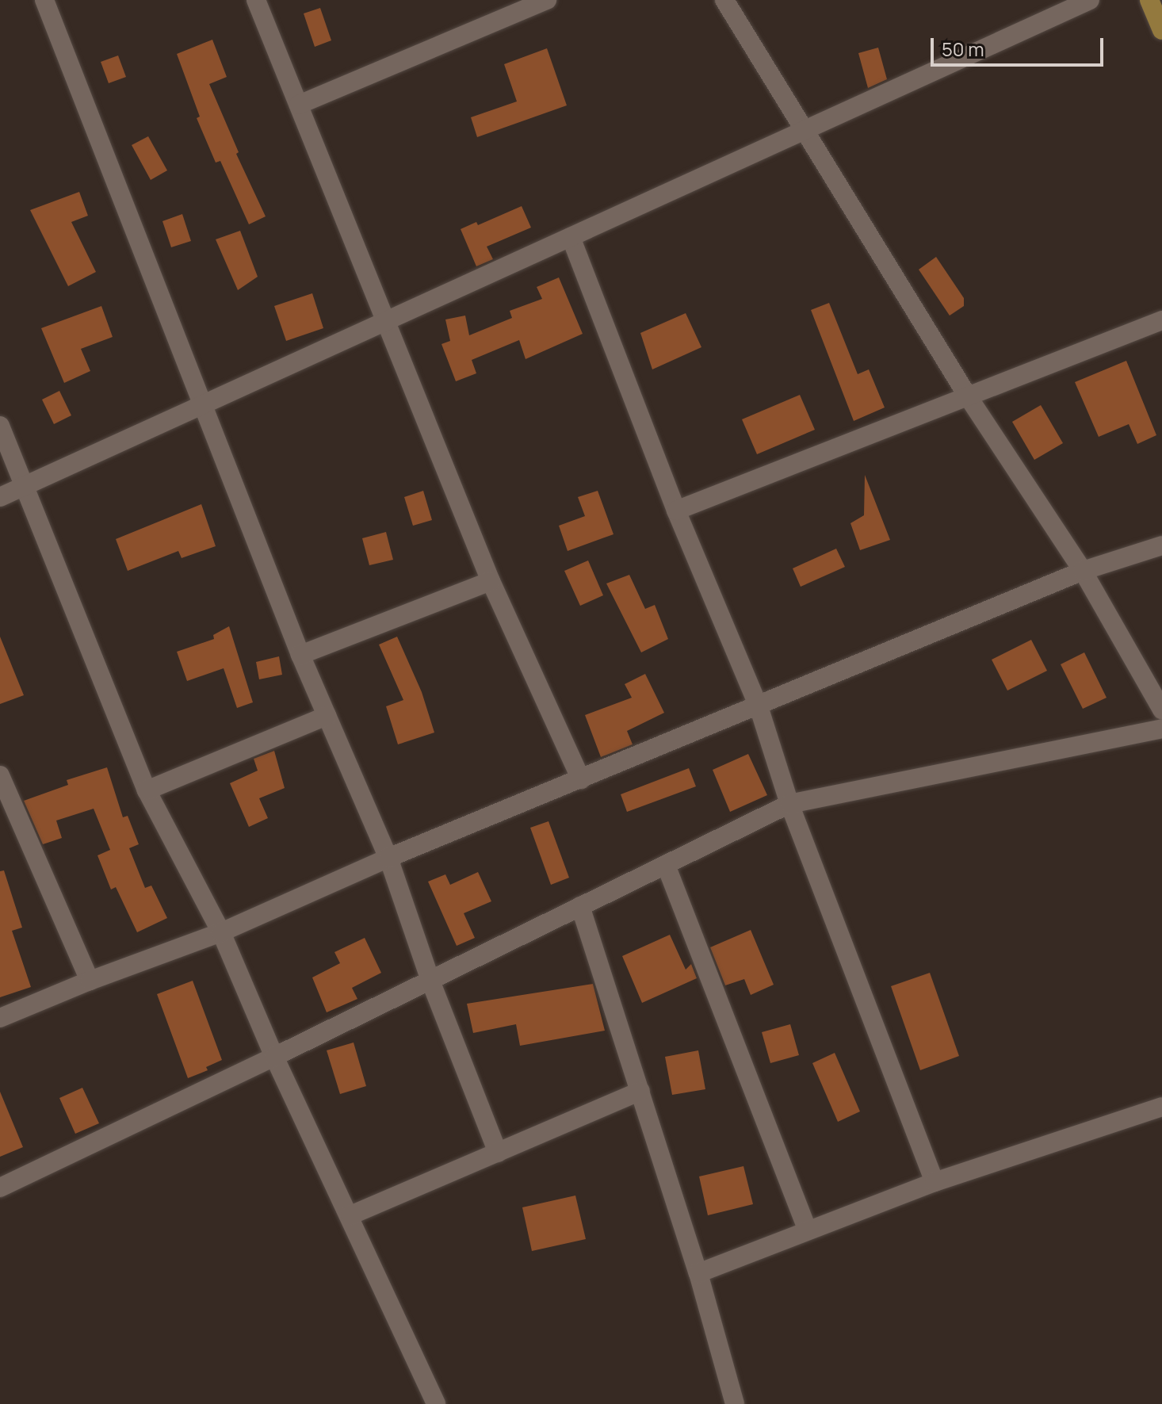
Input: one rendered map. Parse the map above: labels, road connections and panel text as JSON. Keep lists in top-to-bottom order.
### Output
{
  "scale_bar": "50 m"
}
